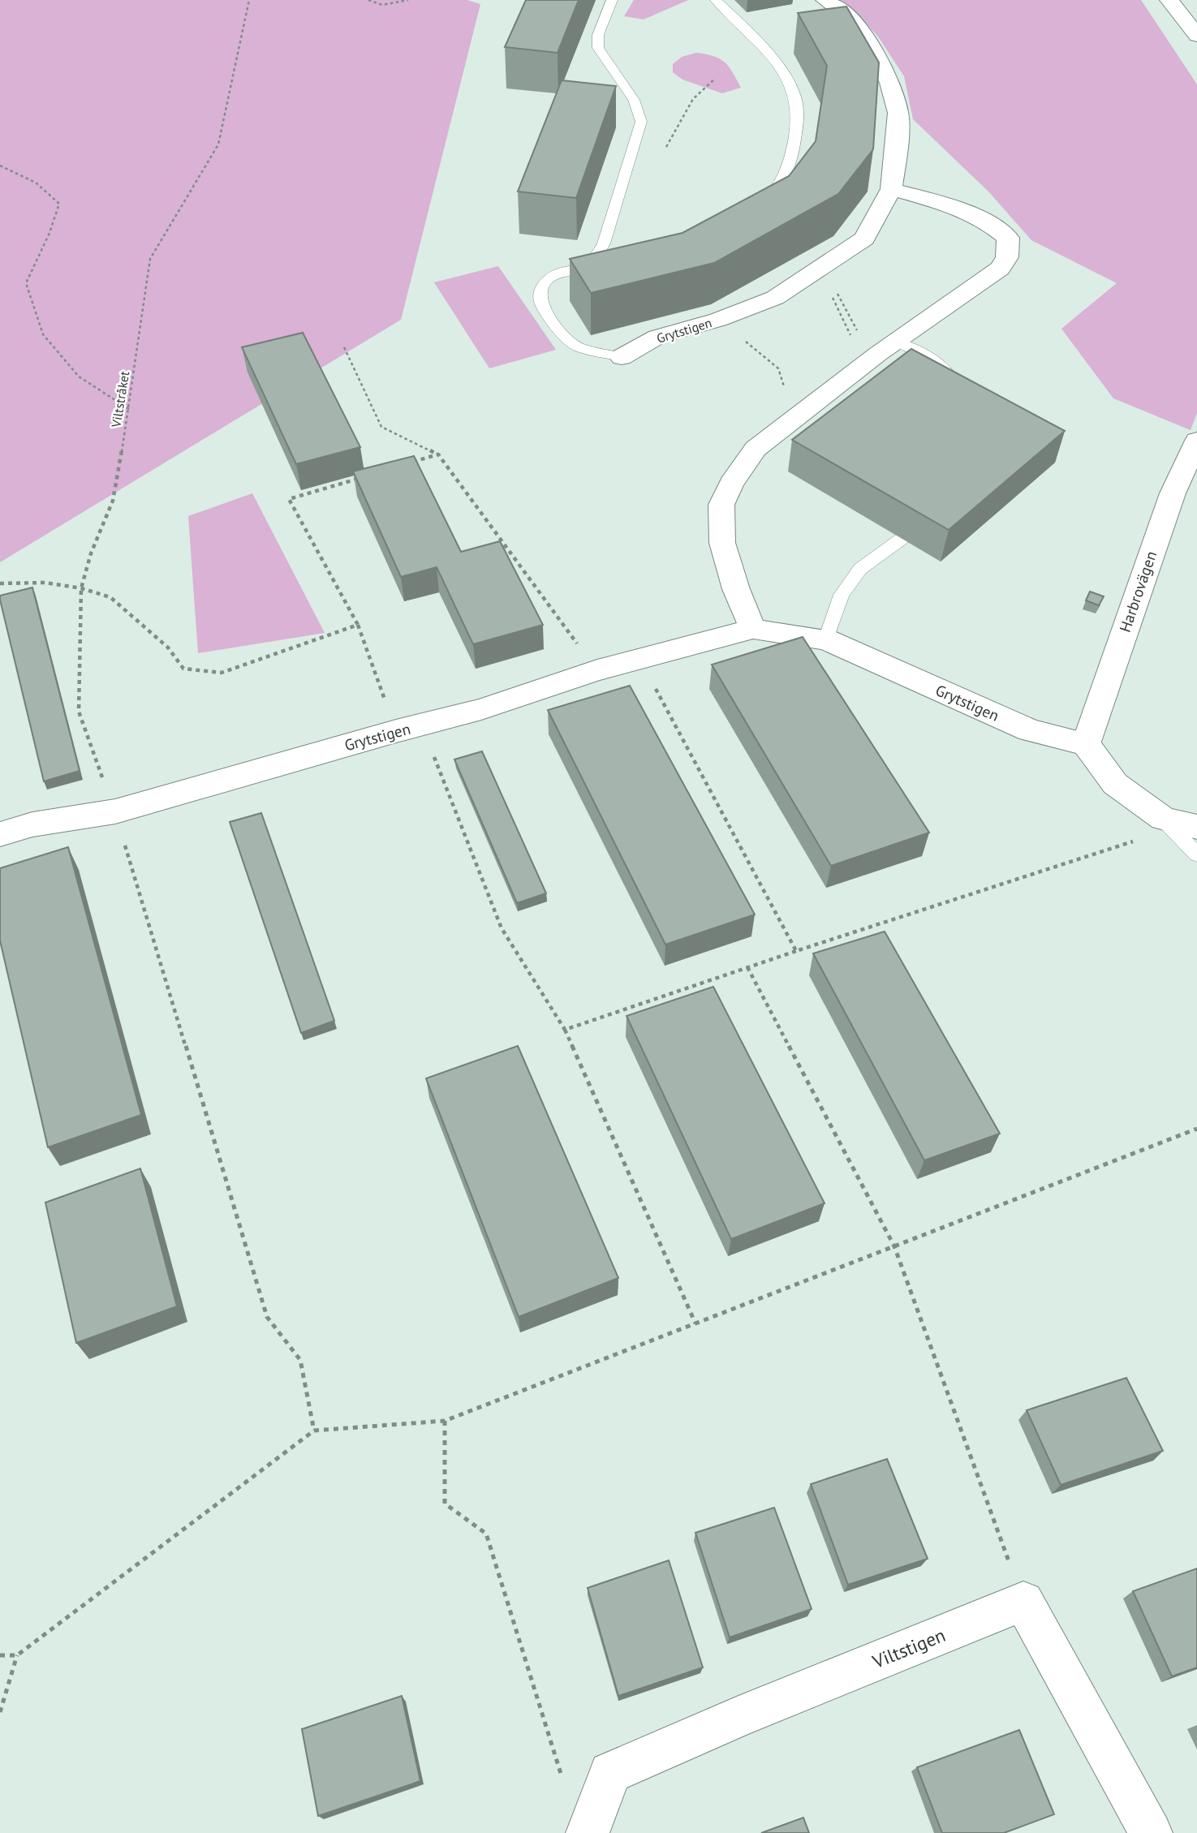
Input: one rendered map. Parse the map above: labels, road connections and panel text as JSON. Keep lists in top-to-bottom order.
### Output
{
  "streets": {
    "street": ["Grytstigen", "Harbrovägen", "Viltstigen"],
    "path": ["Viltstråket"]
  },
  "crossings": [
    ["Grytstigen", "Viltstråket"],
    ["Grytstigen", "Harbrovägen"]
  ]
}
